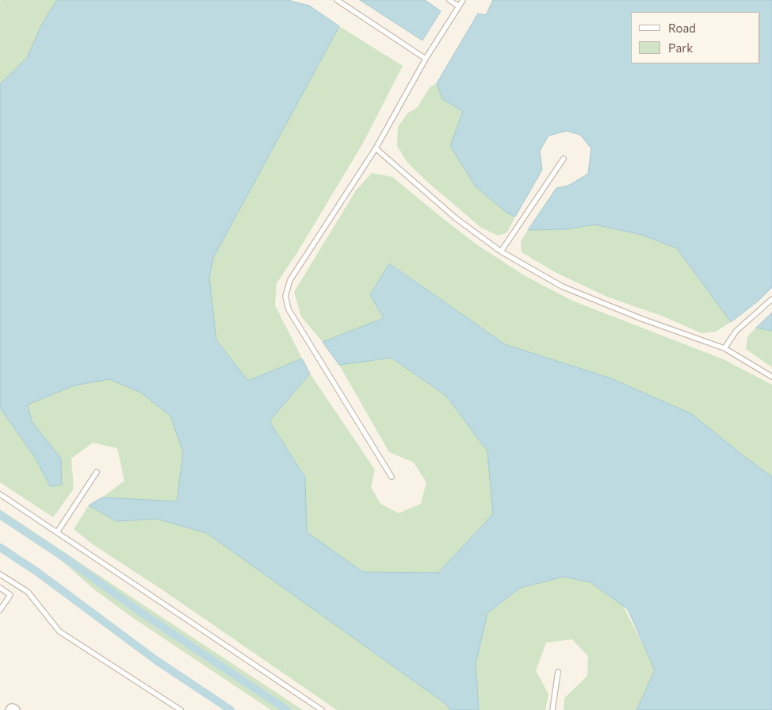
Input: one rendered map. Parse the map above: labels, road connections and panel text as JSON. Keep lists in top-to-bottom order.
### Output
{
  "legend": ["Road", "Park"]
}
